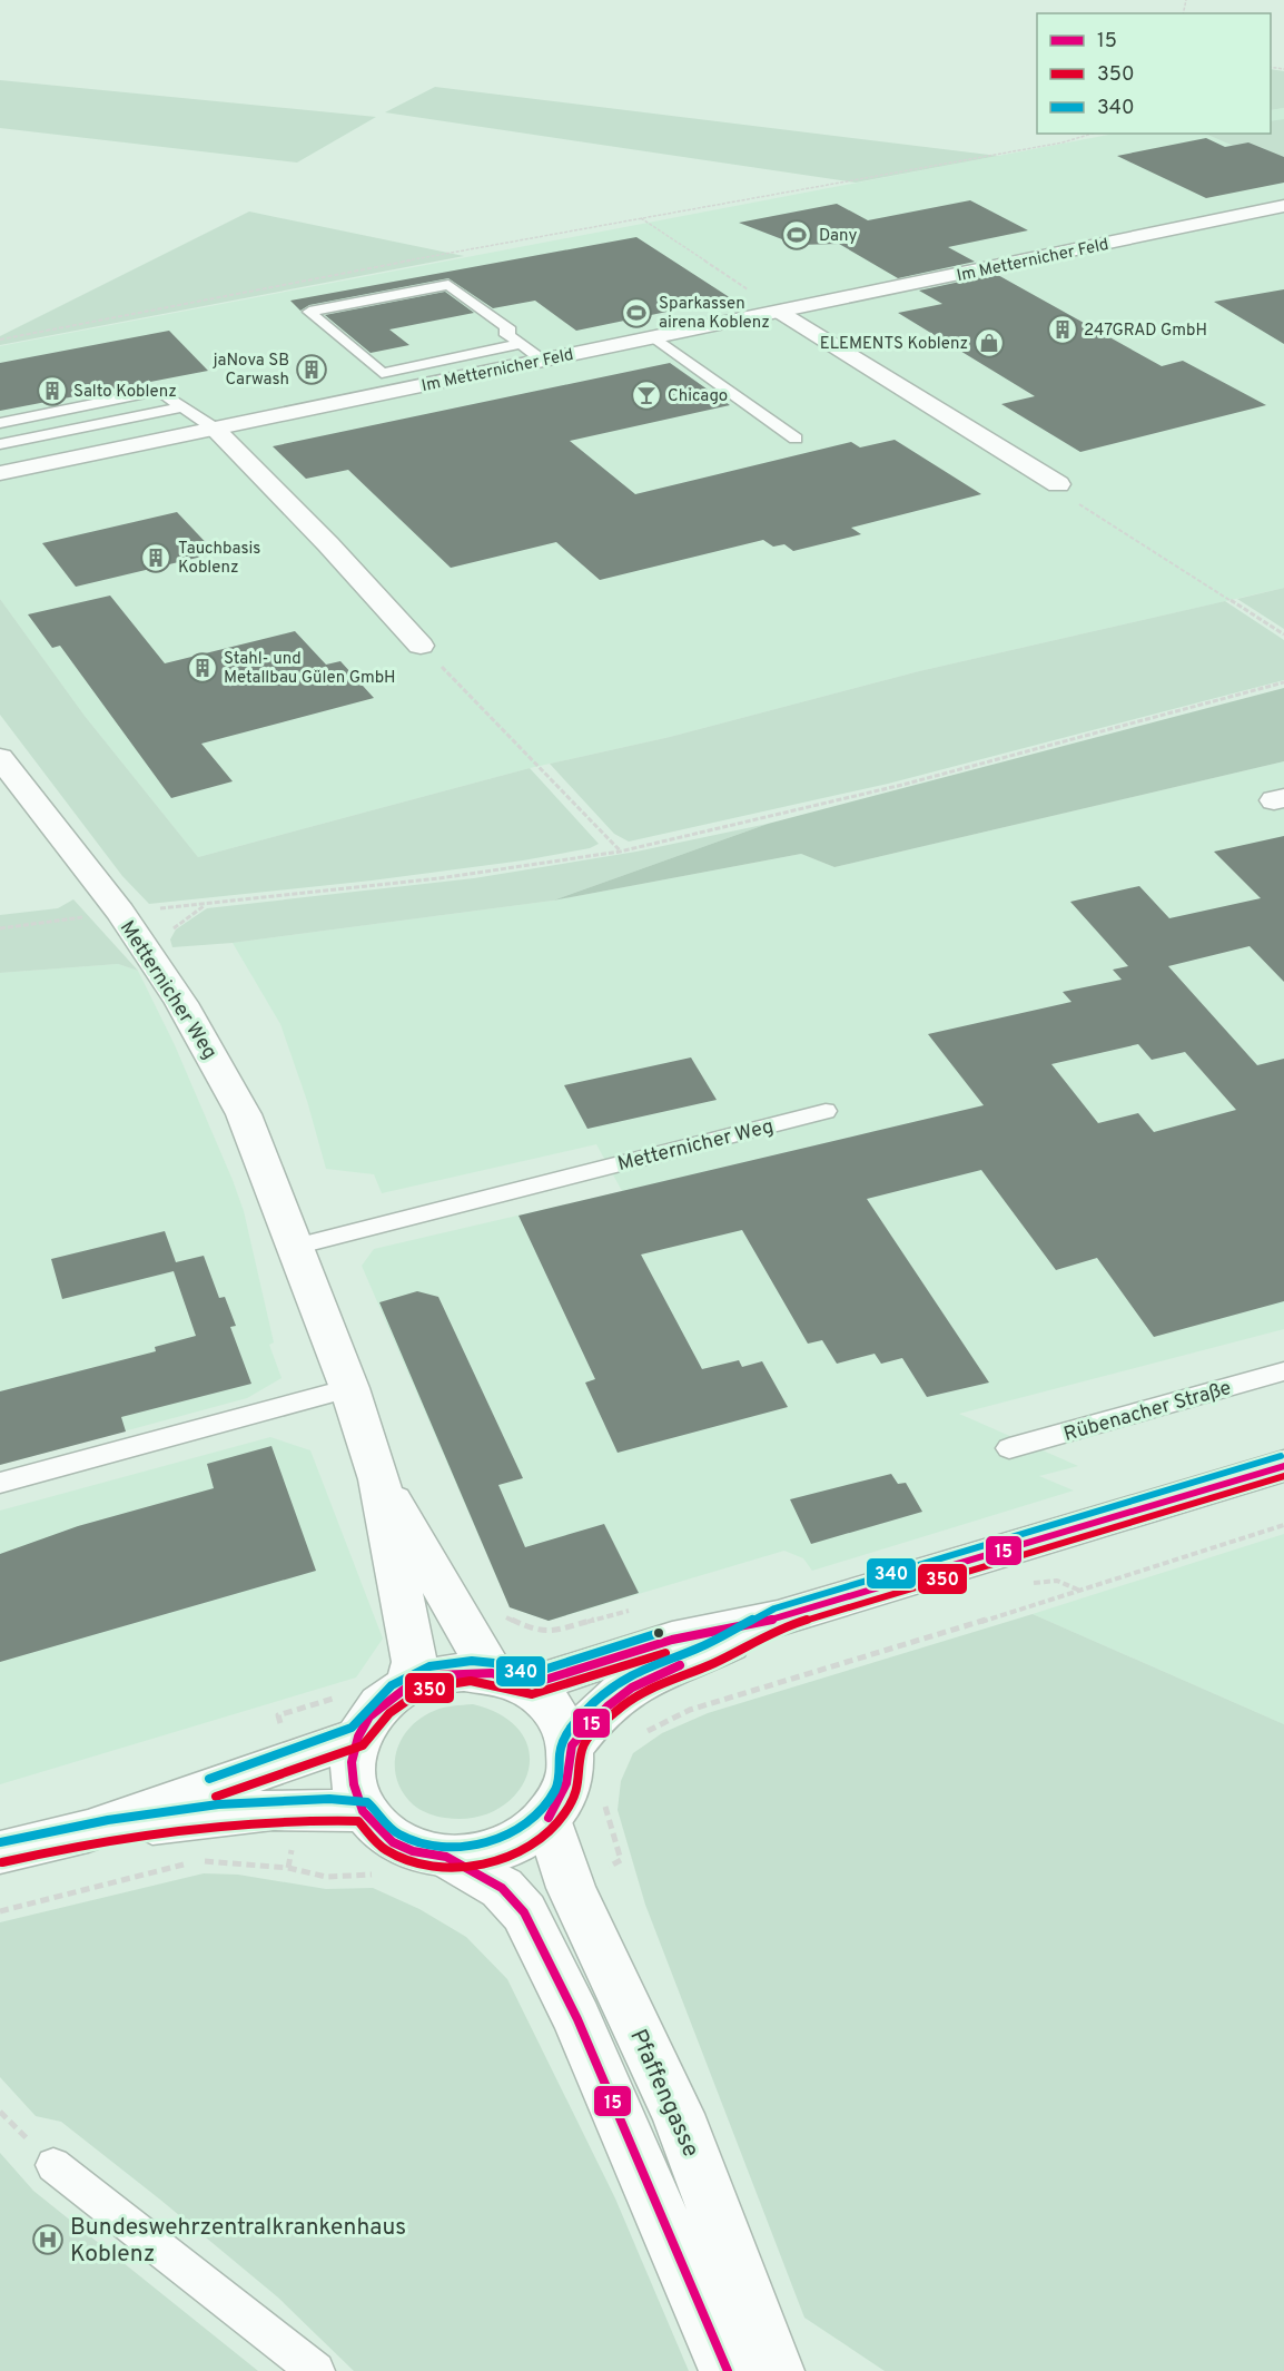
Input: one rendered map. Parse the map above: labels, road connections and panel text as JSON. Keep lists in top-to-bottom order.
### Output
{
  "streets": {
    "street": ["Im Metternicher Feld", "Metternicher Weg", "Pfaffengasse"],
    "lane": ["Rübenacher Straße"]
  },
  "crossings": [
    ["Metternicher Weg", "Pfaffengasse"]
  ],
  "places": {
    "sports": ["Dany", "Sparkassen airena Koblenz"],
    "building": [
      "247GRAD GmbH",
      "jaNova SB Carwash",
      "Salto Koblenz",
      "Tauchbasis Koblenz",
      "Stahl- und Metallbau Gülen GmbH"
    ],
    "shop": ["ELEMENTS Koblenz"],
    "bar": ["Chicago"],
    "hospital": ["Bundeswehrzentralkrankenhaus Koblenz"]
  },
  "lines": ["transit line 340", "transit line 15", "transit line 350"],
  "legend": ["15", "350", "340"]
}
